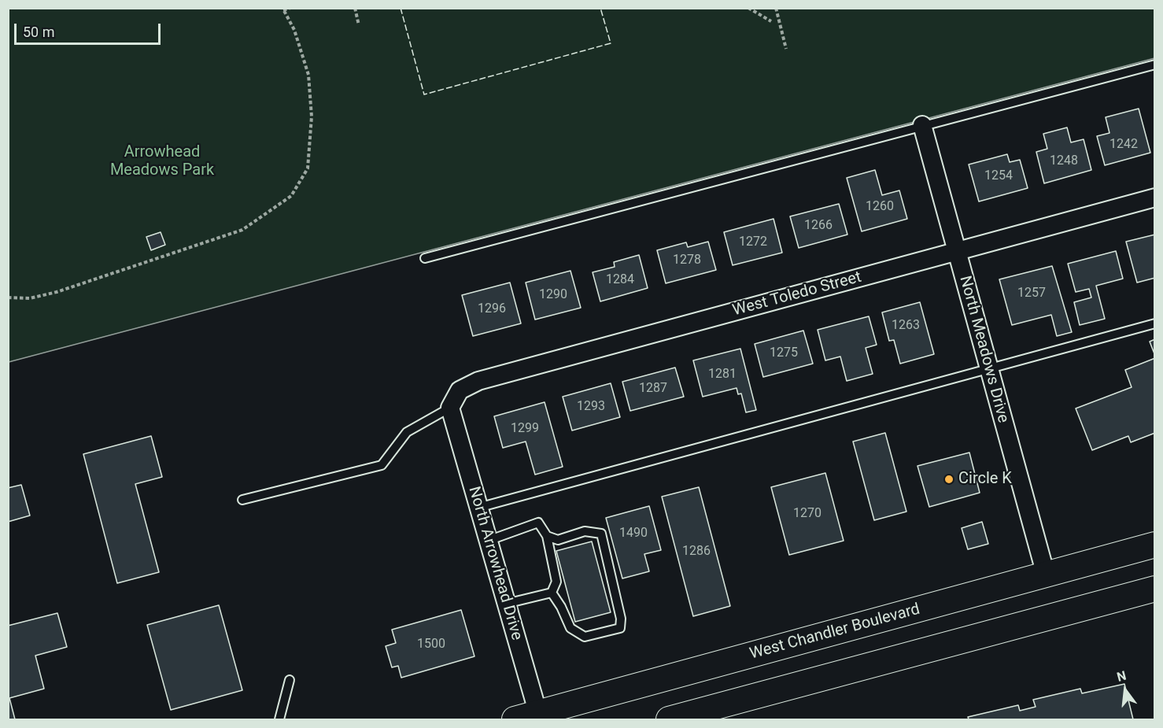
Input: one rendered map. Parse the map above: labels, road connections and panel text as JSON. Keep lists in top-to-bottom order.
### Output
{
  "streets": {
    "main road": ["West Chandler Boulevard"],
    "street": ["West Toledo Street", "North Meadows Drive", "North Arrowhead Drive"]
  },
  "crossings": [
    ["West Toledo Street", "North Meadows Drive"],
    ["West Toledo Street", "North Arrowhead Drive"],
    ["North Meadows Drive", "West Chandler Boulevard"],
    ["North Arrowhead Drive", "West Chandler Boulevard"]
  ],
  "parks": ["Arrowhead Meadows Park"],
  "places": ["Circle K"],
  "house_numbers": [
    "1242",
    "1248",
    "1254",
    "1260",
    "1266",
    "1272",
    "1278",
    "1284",
    "1257",
    "1290",
    "1296",
    "1263",
    "1275",
    "1281",
    "1287",
    "1293",
    "1299",
    "1270",
    "1490",
    "1286",
    "1500"
  ],
  "scale_bar": "50 m",
  "north": "top"
}
